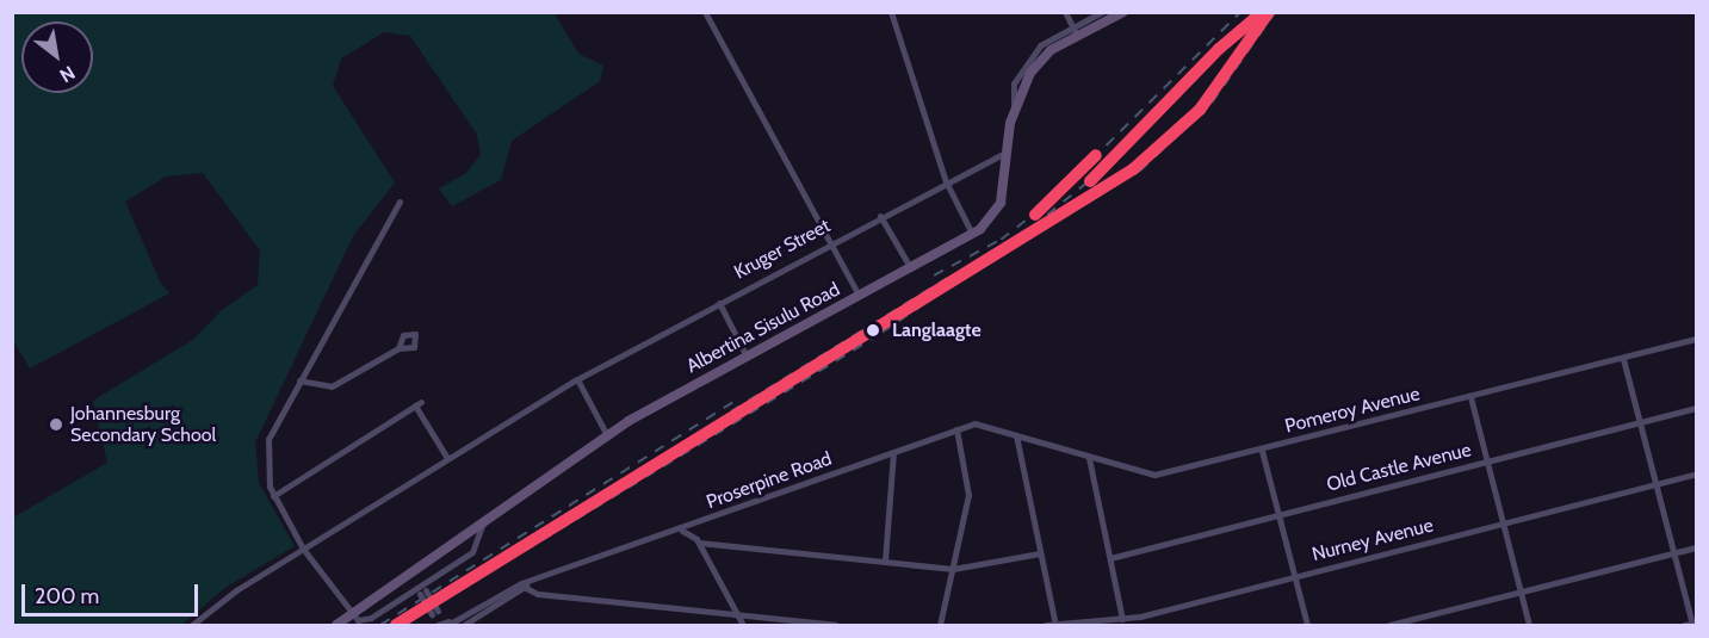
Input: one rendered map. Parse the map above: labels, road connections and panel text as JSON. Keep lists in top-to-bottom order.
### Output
{
  "streets": {
    "main road": ["Albertina Sisulu Road"],
    "street": [
      "Kruger Street",
      "Pomeroy Avenue",
      "Old Castle Avenue",
      "Proserpine Road",
      "Nurney Avenue"
    ]
  },
  "crossings": [
    ["Kruger Street", "Albertina Sisulu Road"],
    ["Pomeroy Avenue", "Proserpine Road"]
  ],
  "places": ["Langlaagte", "Johannesburg Secondary School"],
  "scale_bar": "200 m",
  "north": "bottom right"
}
